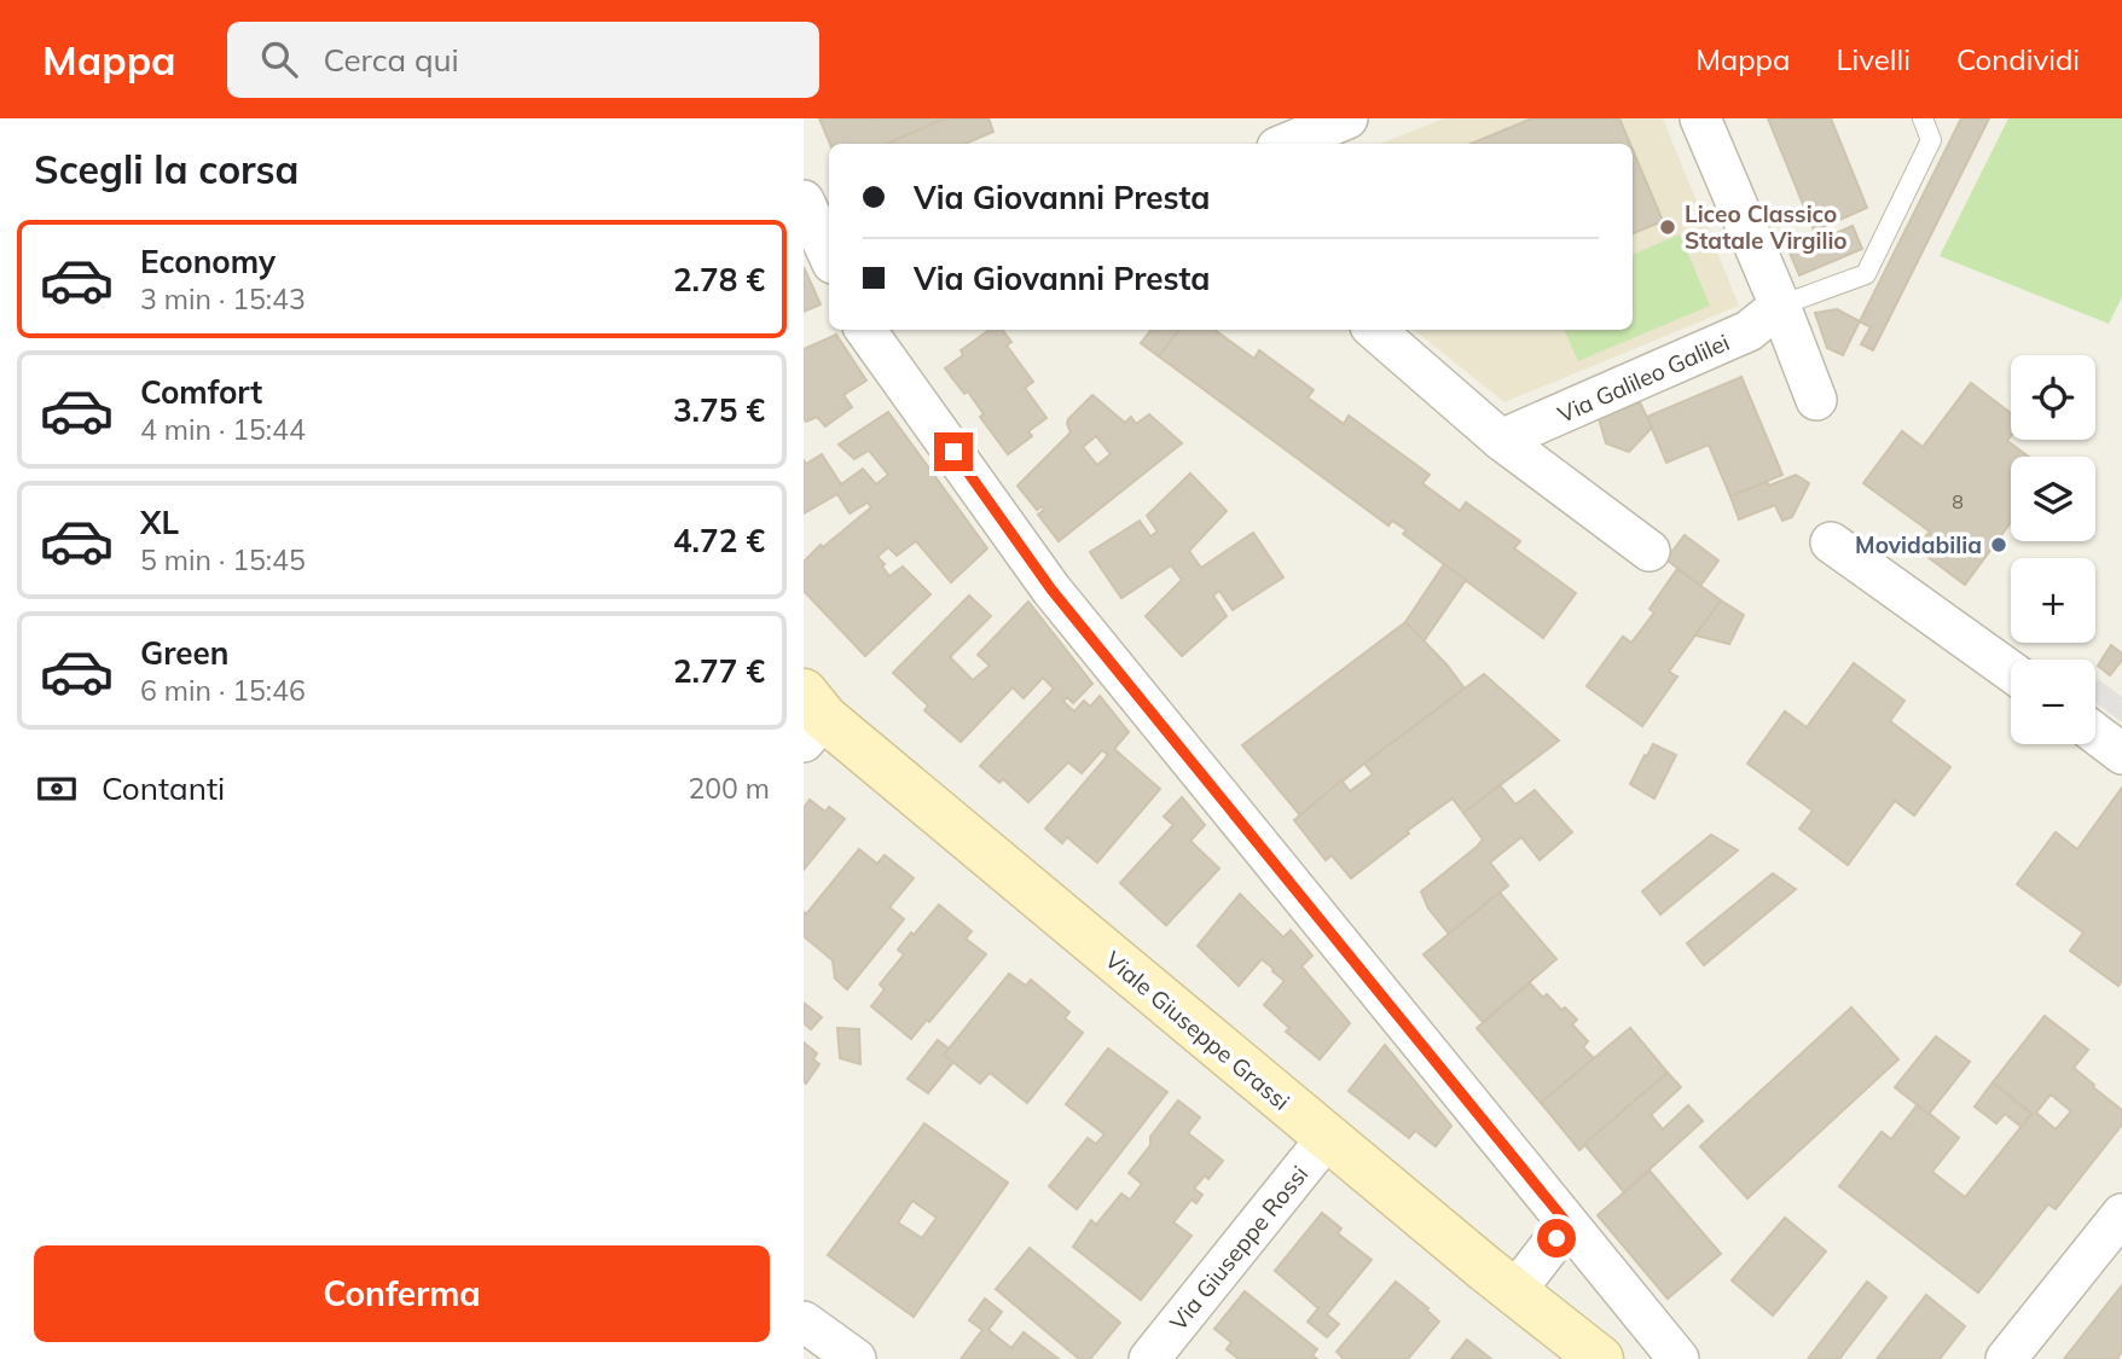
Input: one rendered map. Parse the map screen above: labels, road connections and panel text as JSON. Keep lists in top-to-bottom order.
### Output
{
  "streets": {
    "main road": ["Viale Giuseppe Grassi"],
    "street": ["Via Galileo Galilei", "Via Giuseppe Rossi"]
  },
  "crossings": [
    ["Viale Giuseppe Grassi", "Via Giuseppe Rossi"]
  ],
  "places": ["Liceo Classico Statale Virgilio", "Movidabilia"],
  "house_numbers": ["8"],
  "page": {
    "header": "Mappa",
    "search": "Cerca qui",
    "nav": ["Mappa", "Livelli", "Condividi"],
    "heading": "Scegli la corsa",
    "banner": ["Via Giovanni Presta", "Via Giovanni Presta"],
    "list": [
      {
        "name": "Economy",
        "note": "3 min · 15:43",
        "value": "2.78 €"
      },
      {
        "name": "Comfort",
        "note": "4 min · 15:44",
        "value": "3.75 €"
      },
      {
        "name": "XL",
        "note": "5 min · 15:45",
        "value": "4.72 €"
      },
      {
        "name": "Green",
        "note": "6 min · 15:46",
        "value": "2.77 €"
      }
    ],
    "map_buttons": ["+", "−"],
    "pay": ["Contanti", "200 m"],
    "buttons": "Conferma"
  }
}
